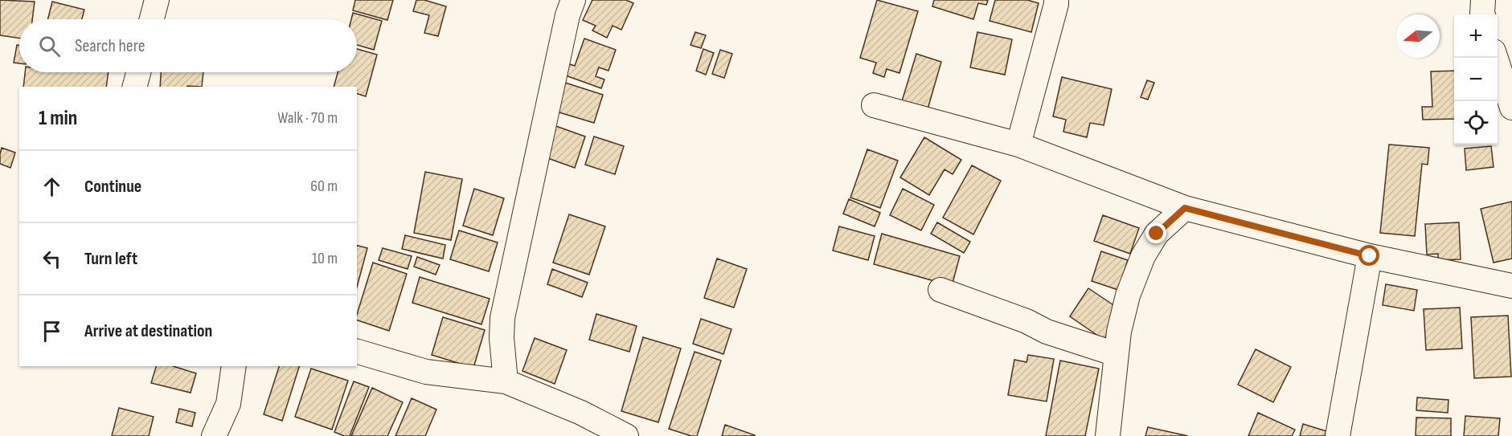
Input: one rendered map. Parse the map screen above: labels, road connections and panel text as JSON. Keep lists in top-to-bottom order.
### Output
{
  "north": "left",
  "page": {
    "map_buttons": ["+", "−"],
    "search": "Search here",
    "heading": ["1 min", "Walk · 70 m"],
    "list": [
      ["Continue", "60 m"],
      ["Turn left", "10 m"],
      "Arrive at destination"
    ]
  }
}
